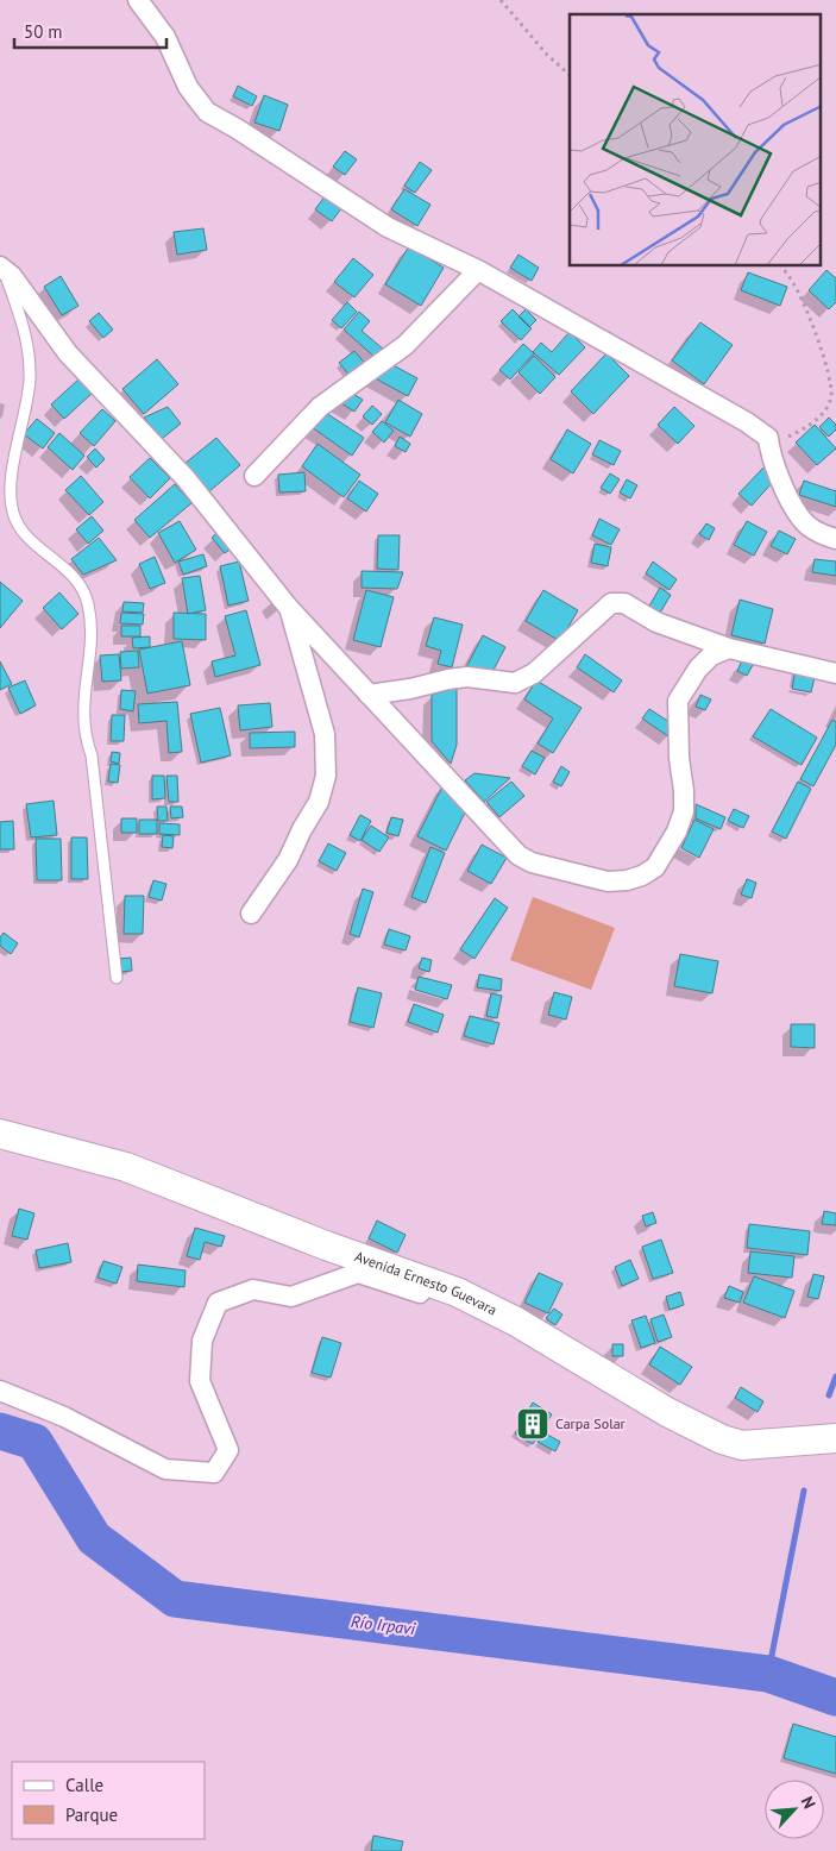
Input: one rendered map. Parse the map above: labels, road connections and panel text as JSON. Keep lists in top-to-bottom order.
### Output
{
  "streets": {
    "main road": ["Avenida Ernesto Guevara"]
  },
  "water": ["Río Irpavi"],
  "places": {
    "building": ["Carpa Solar"]
  },
  "legend": ["Calle", "Parque"],
  "scale_bar": "50 m",
  "north": "top right"
}
